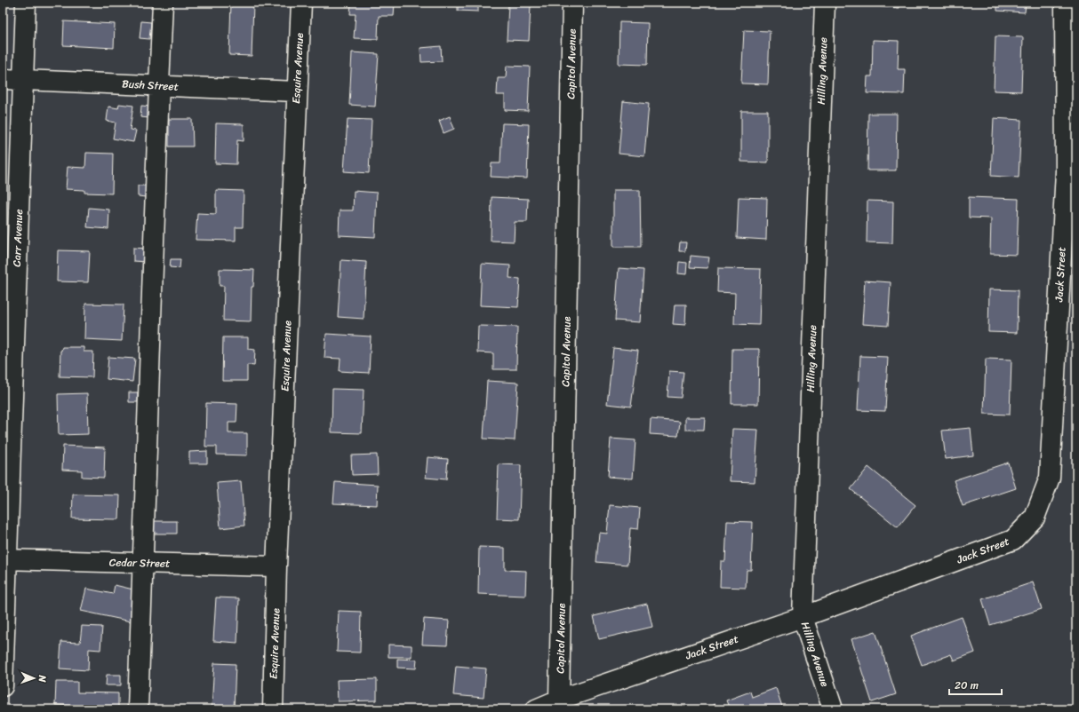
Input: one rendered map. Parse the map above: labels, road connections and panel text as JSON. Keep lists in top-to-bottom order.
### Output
{
  "streets": {
    "street": [
      "Capitol Avenue",
      "Esquire Avenue",
      "Hilling Avenue",
      "Bush Street",
      "Carr Avenue",
      "Jack Street",
      "Cedar Street"
    ]
  },
  "crossings": [
    ["Capitol Avenue", "Jack Street"],
    ["Esquire Avenue", "Bush Street"],
    ["Esquire Avenue", "Cedar Street"],
    ["Hilling Avenue", "Jack Street"],
    ["Bush Street", "Carr Avenue"],
    ["Carr Avenue", "Cedar Street"]
  ],
  "scale_bar": "20 m",
  "north": "right"
}
